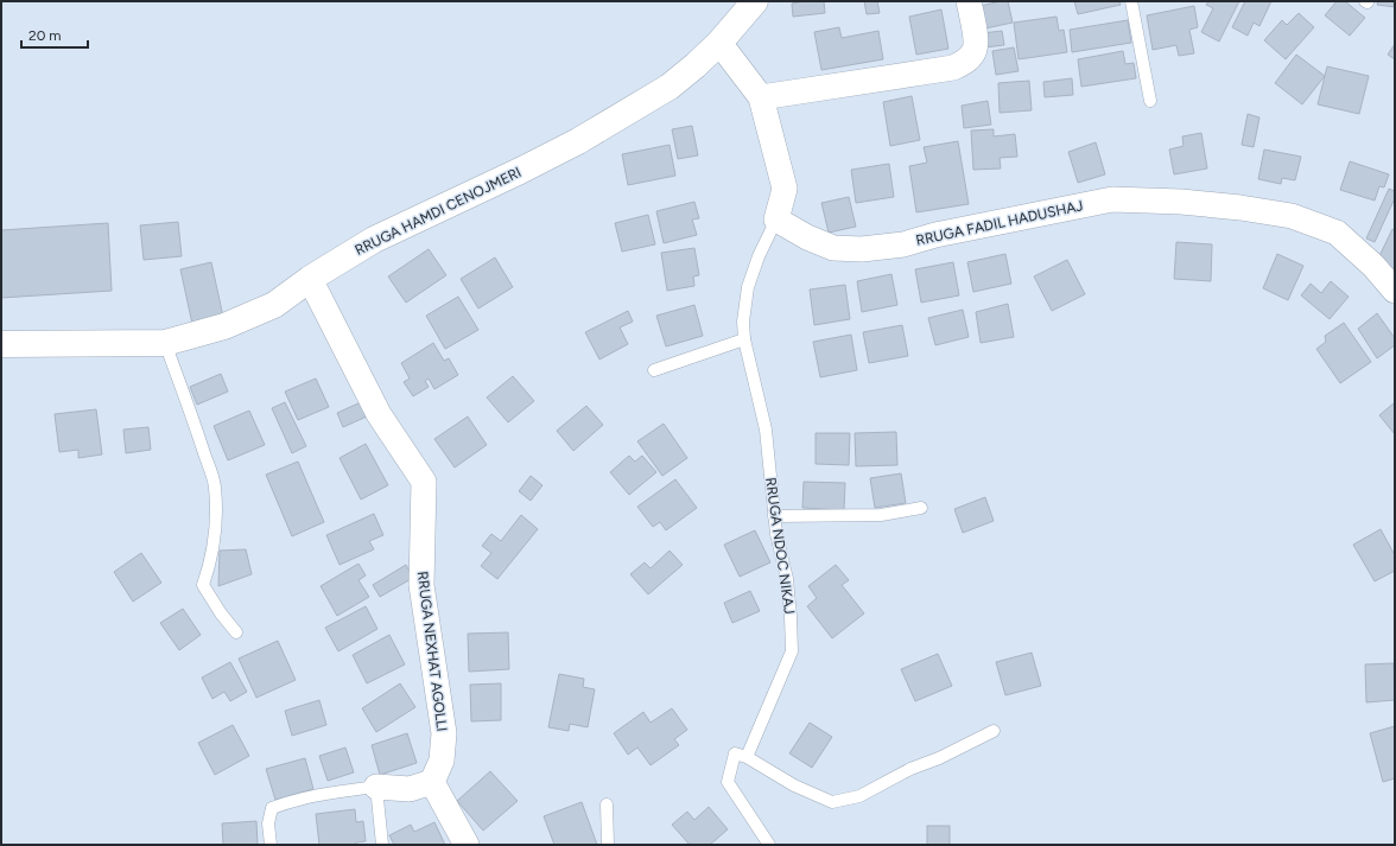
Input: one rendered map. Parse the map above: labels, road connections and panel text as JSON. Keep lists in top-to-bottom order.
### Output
{
  "streets": {
    "street": ["RRUGA HAMDI CENOJMERI", "RRUGA FADIL HADUSHAJ", "RRUGA NEXHAT AGOLLI"],
    "lane": ["RRUGA NDOC NIKAJ"]
  },
  "crossings": [
    ["RRUGA HAMDI CENOJMERI", "RRUGA NEXHAT AGOLLI"],
    ["RRUGA FADIL HADUSHAJ", "RRUGA NDOC NIKAJ"]
  ],
  "scale_bar": "20 m"
}
